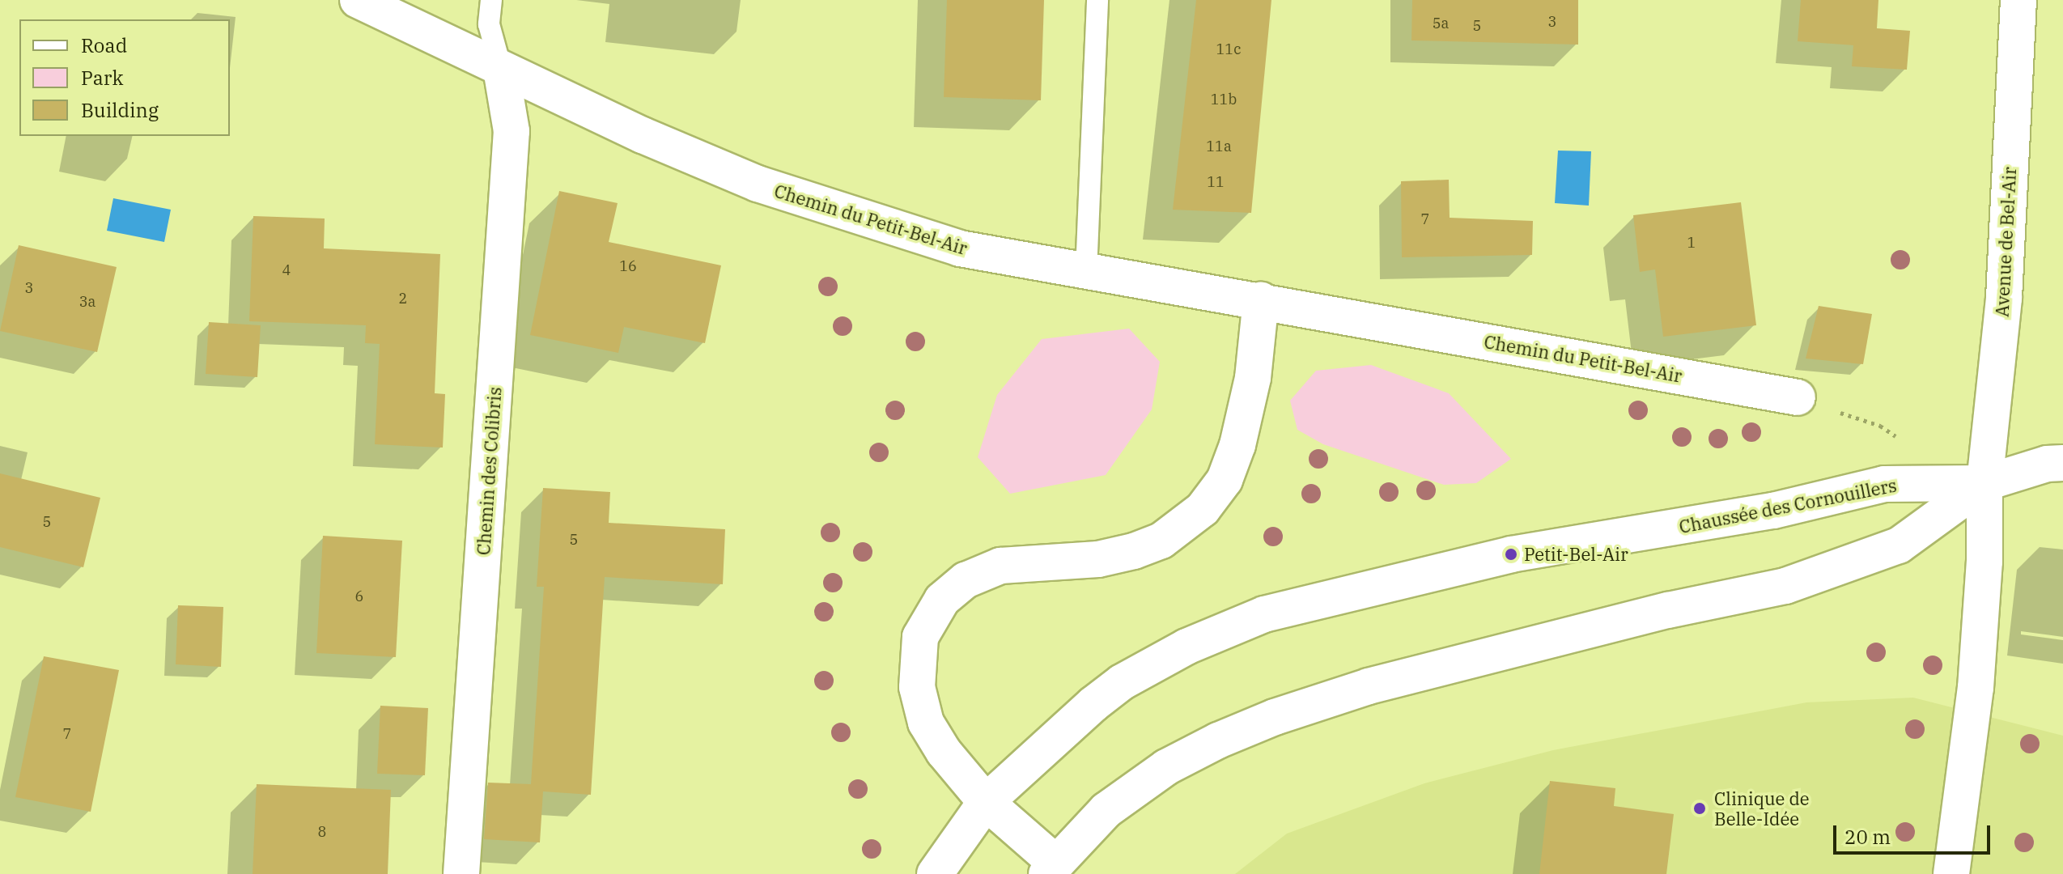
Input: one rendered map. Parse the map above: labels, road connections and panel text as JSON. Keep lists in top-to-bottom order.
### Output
{
  "streets": {
    "street": [
      "Chemin du Petit-Bel-Air",
      "Avenue de Bel-Air",
      "Chemin des Colibris",
      "Chaussée des Cornouillers"
    ]
  },
  "crossings": [
    ["Chemin du Petit-Bel-Air", "Chemin des Colibris"],
    ["Avenue de Bel-Air", "Chaussée des Cornouillers"]
  ],
  "places": ["Petit-Bel-Air", "Clinique de Belle-Idée"],
  "house_numbers": [
    "3",
    "5a",
    "5",
    "11c",
    "11b",
    "11a",
    "11",
    "7",
    "1",
    "16",
    "4",
    "3",
    "2",
    "3a",
    "5",
    "5",
    "6",
    "7",
    "8"
  ],
  "legend": ["Road", "Park", "Building"],
  "scale_bar": "20 m"
}
